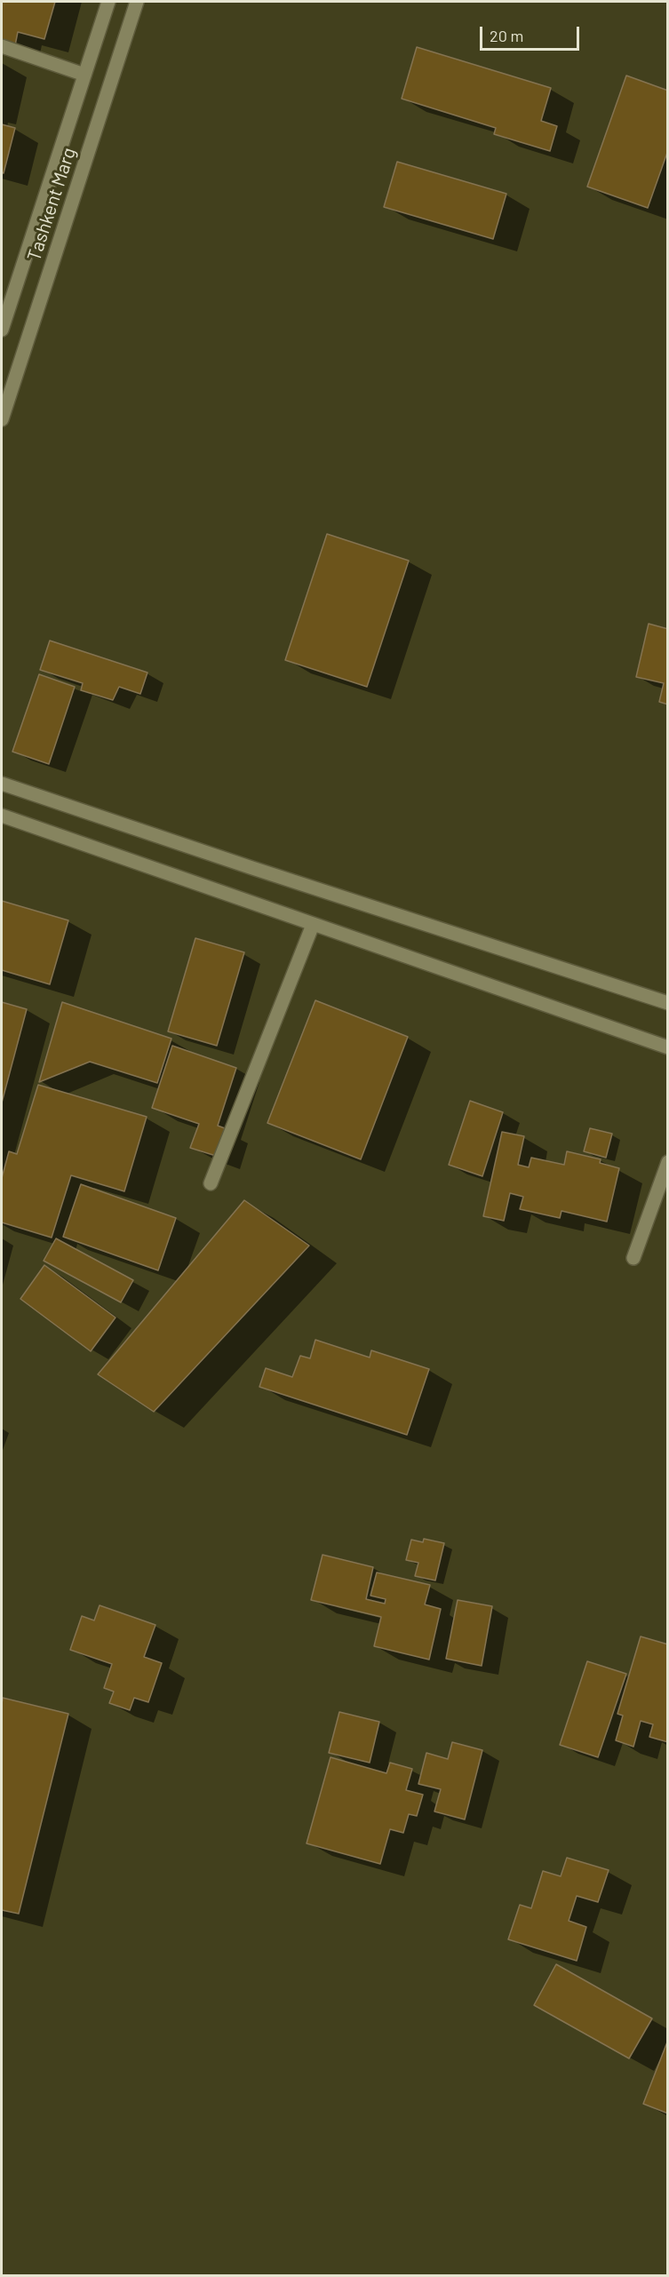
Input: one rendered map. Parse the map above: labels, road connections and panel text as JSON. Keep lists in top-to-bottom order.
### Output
{
  "streets": {
    "street": ["Tashkent Marg"]
  },
  "scale_bar": "20 m"
}
